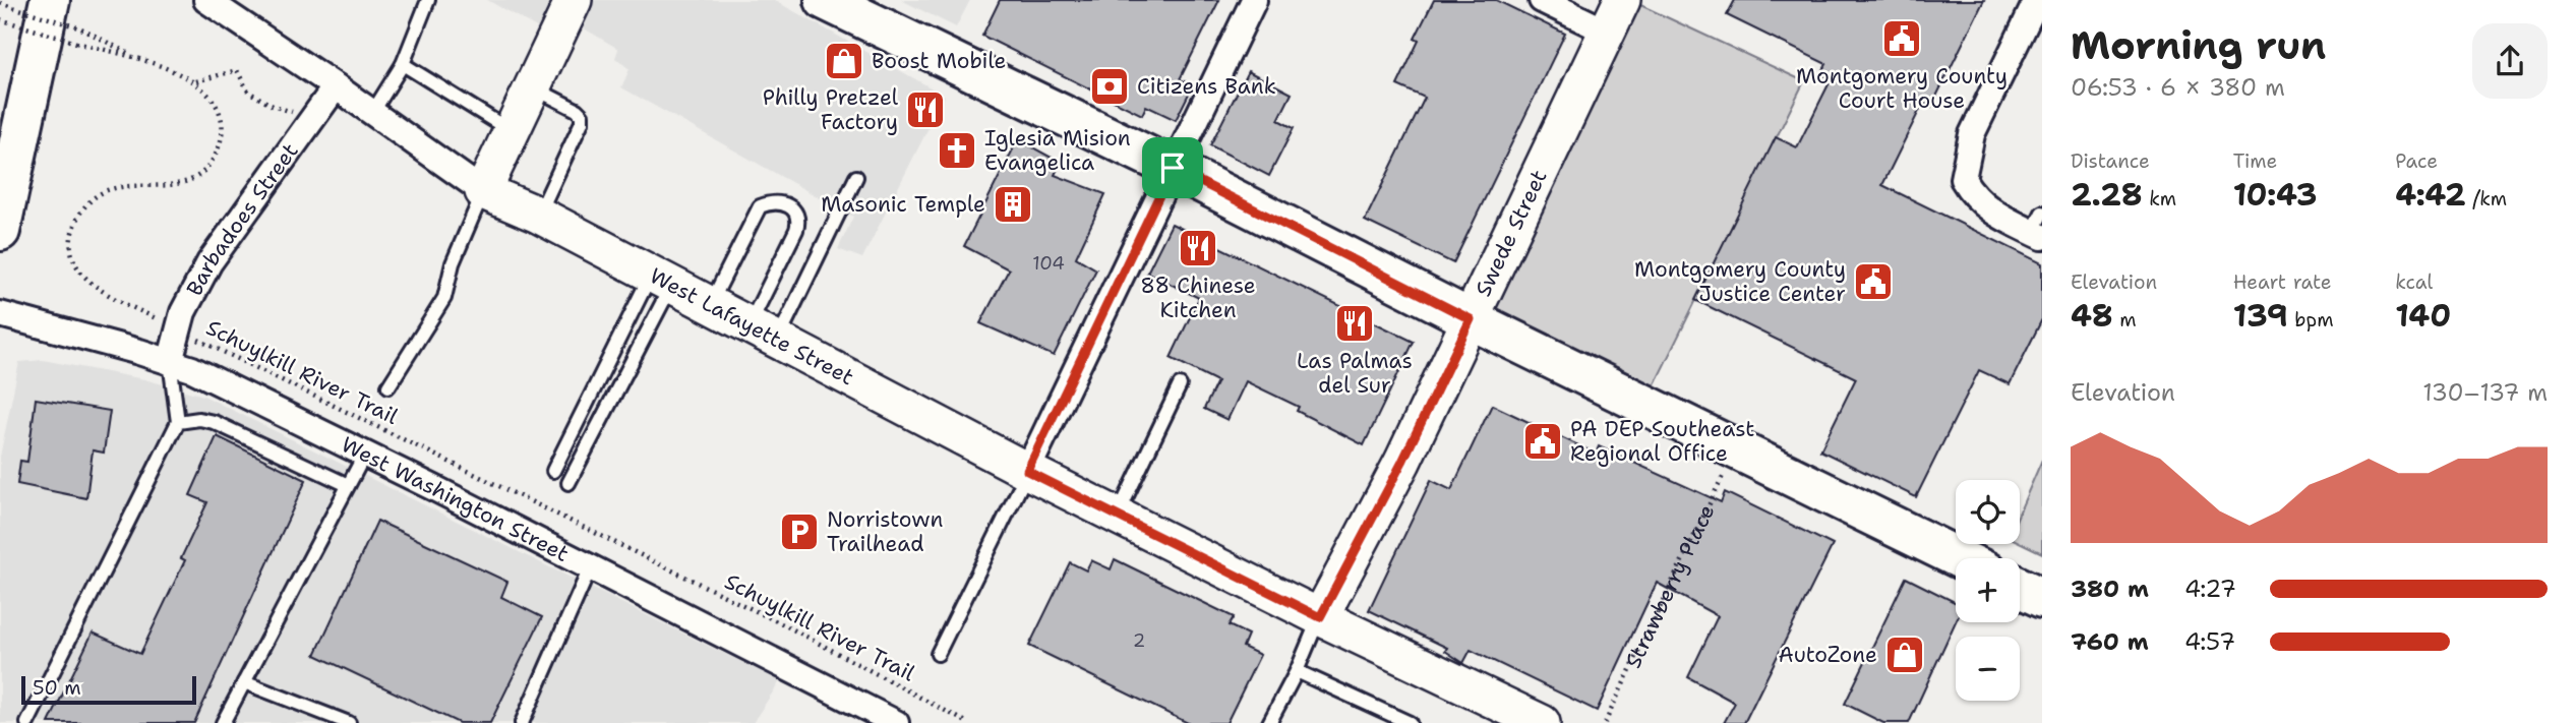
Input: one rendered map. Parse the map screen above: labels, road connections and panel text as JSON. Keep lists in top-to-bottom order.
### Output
{
  "streets": {
    "street": [
      "Barbadoes Street",
      "Swede Street",
      "West Lafayette Street",
      "West Washington Street"
    ],
    "path": ["Schuylkill River Trail", "Strawberry Place"]
  },
  "crossings": [
    ["Barbadoes Street", "West Lafayette Street"],
    ["Barbadoes Street", "Schuylkill River Trail"],
    ["Barbadoes Street", "West Washington Street"],
    ["Swede Street", "West Lafayette Street"]
  ],
  "places": {
    "public building": ["Montgomery County Court House", "Montgomery County Justice Center", "PA DEP Southeast Regional Office"],
    "shop": ["Boost Mobile", "AutoZone"],
    "bank": ["Citizens Bank"],
    "restaurant": ["Philly Pretzel Factory", "88 Chinese Kitchen", "Las Palmas del Sur"],
    "church": ["Iglesia Mision Evangelica"],
    "building": ["Masonic Temple"],
    "parking": ["Norristown Trailhead"]
  },
  "house_numbers": ["104", "2"],
  "scale_bar": "50 m",
  "page": {
    "heading": ["Morning run", "06:53 · 6 × 380 m"],
    "stats": [
      ["Distance", "2.28 km"],
      ["Time", "10:43"],
      ["Pace", "4:42 /km"],
      ["Elevation", "48 m"],
      ["Heart rate", "139 bpm"],
      ["kcal", "140"]
    ],
    "chart": ["Elevation", "130–137 m"],
    "map_buttons": ["+", "−"],
    "list": [
      {
        "name": "380 m",
        "note": "4:27"
      },
      {
        "name": "760 m",
        "note": "4:57"
      }
    ],
    "scale": "50 m"
  }
}
